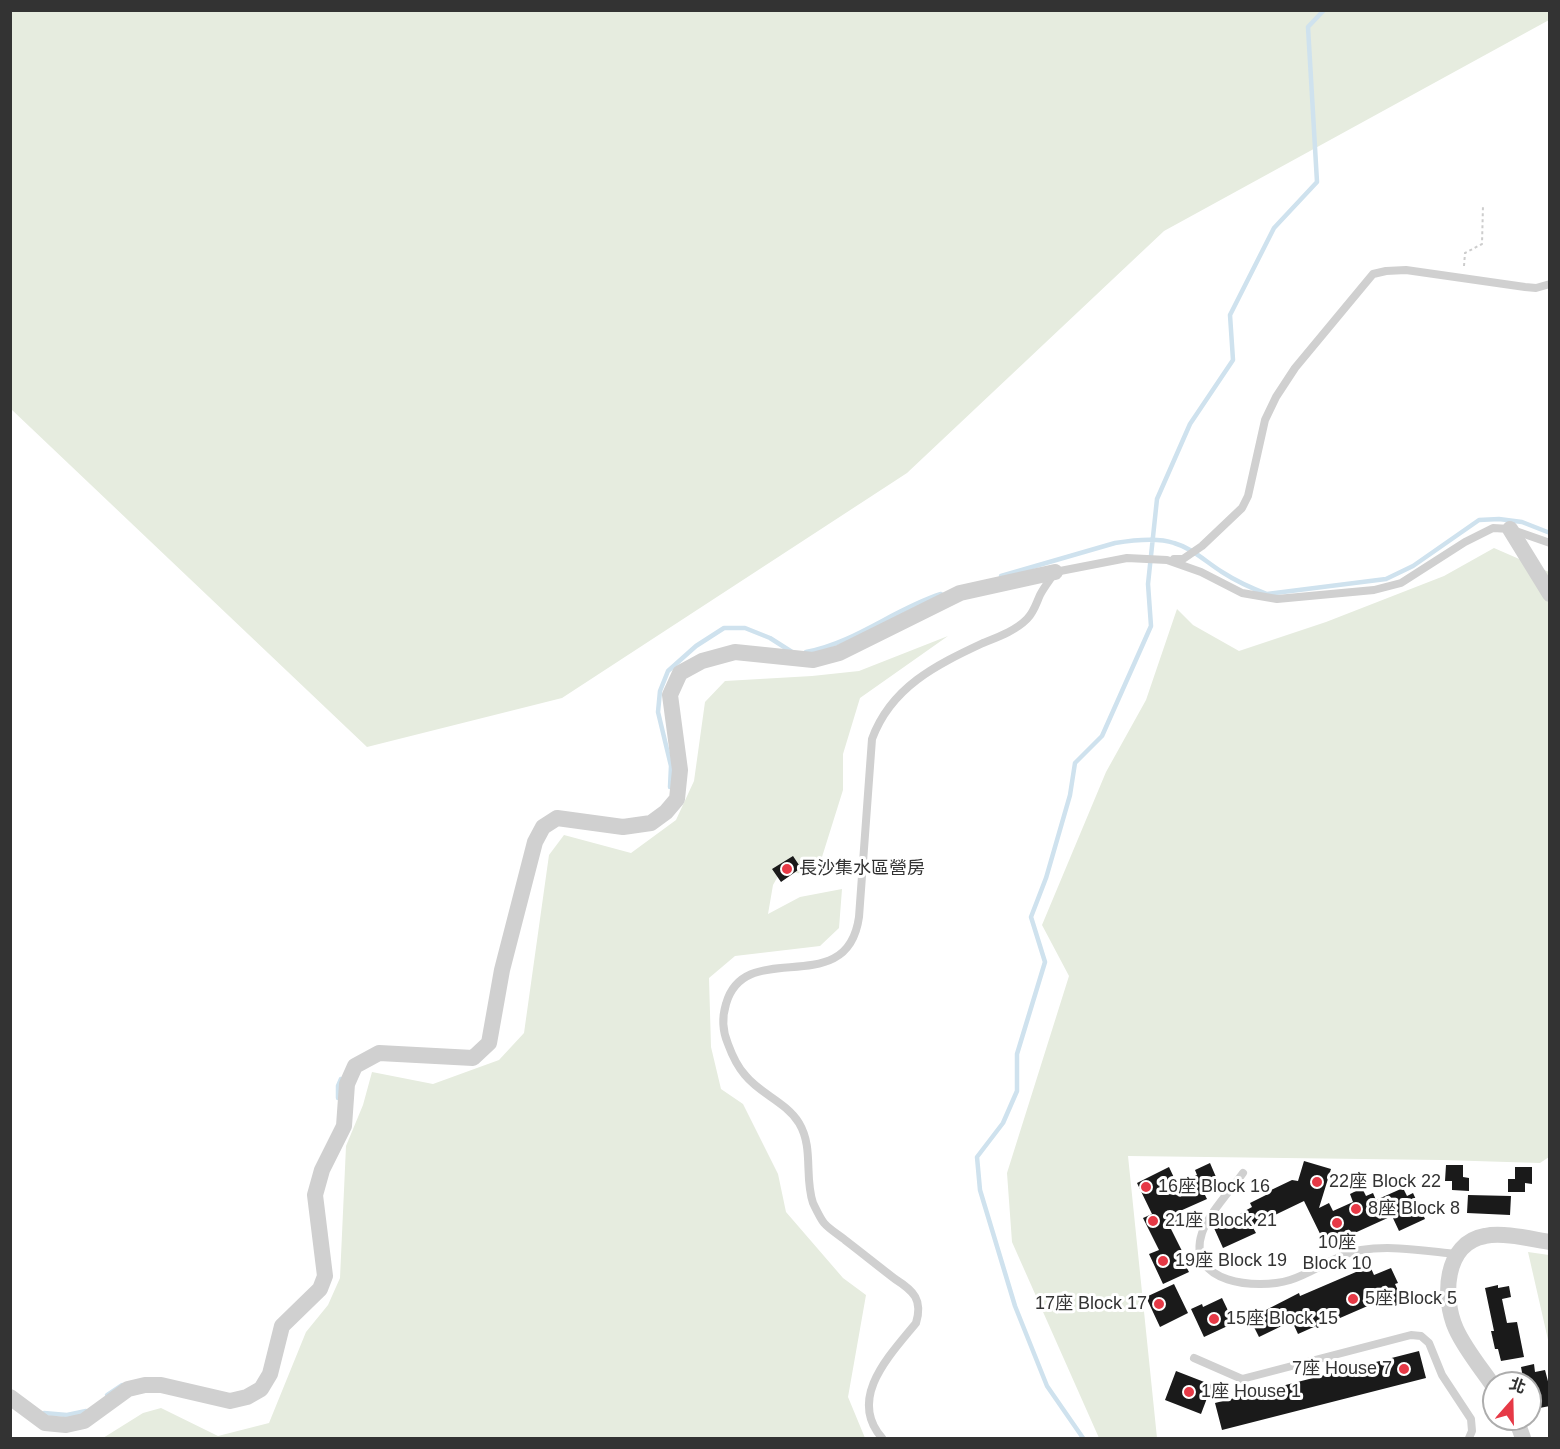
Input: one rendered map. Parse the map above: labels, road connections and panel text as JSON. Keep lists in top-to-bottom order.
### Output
{
  "places": [
    "長沙集水區營房",
    "22座 Block 22",
    "16座 Block 16",
    "8座 Block 8",
    "21座 Block 21",
    "10座 Block 10",
    "19座 Block 19",
    "5座 Block 5",
    "17座 Block 17",
    "15座 Block 15",
    "7座 House 7",
    "1座 House 1"
  ],
  "north": "top"
}
